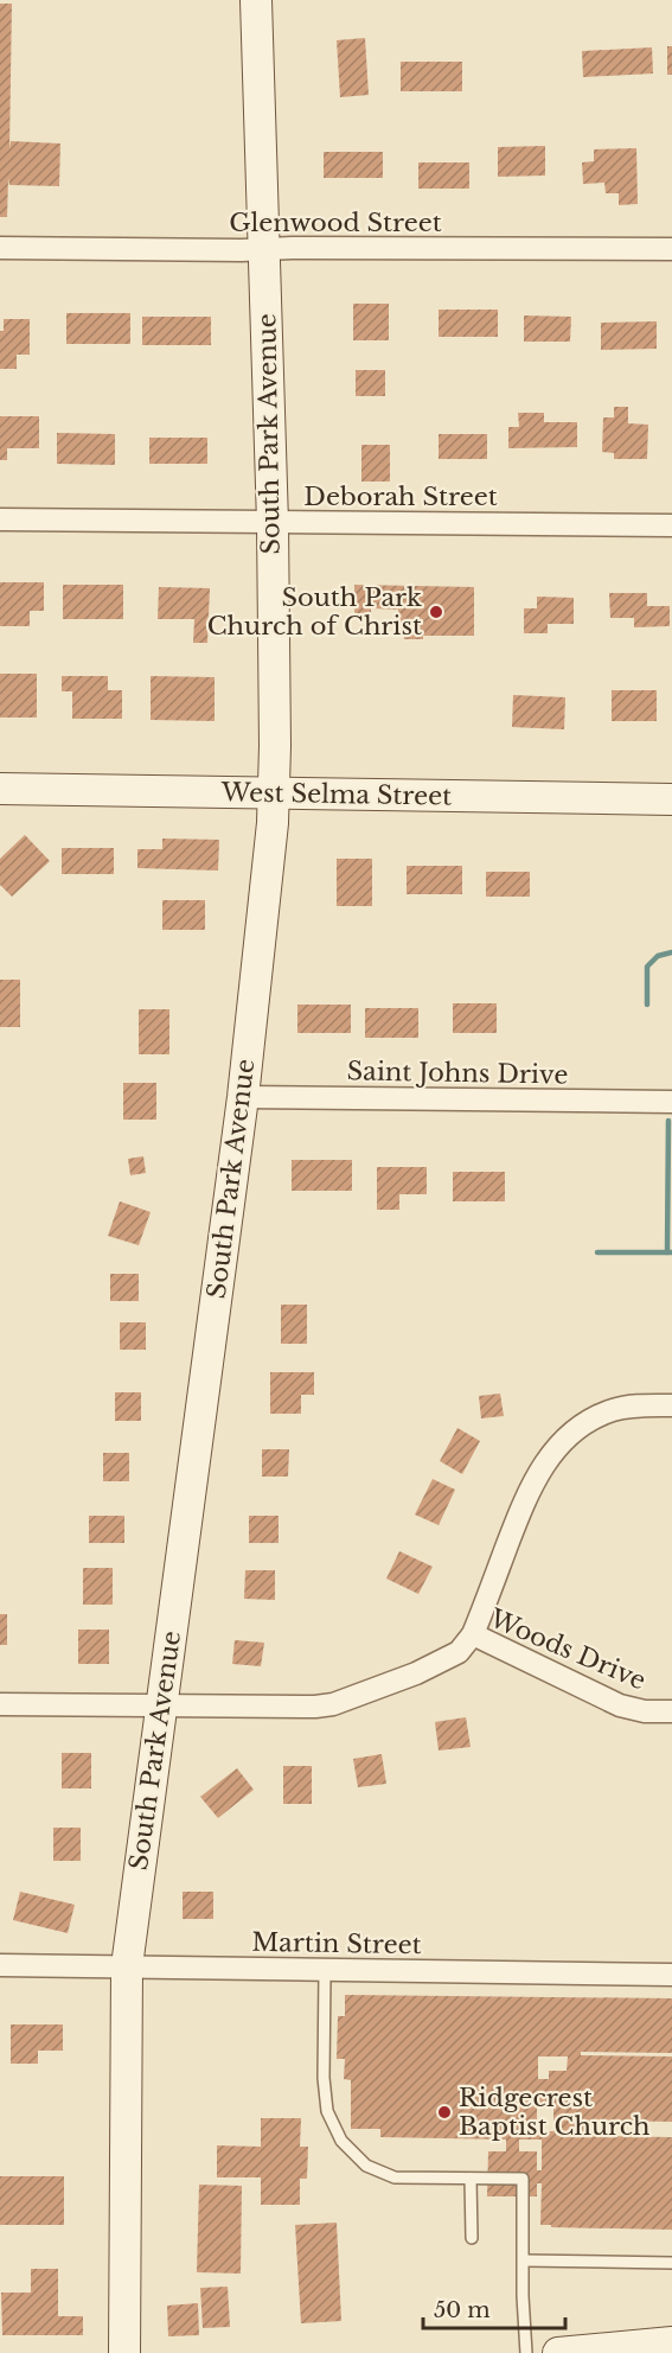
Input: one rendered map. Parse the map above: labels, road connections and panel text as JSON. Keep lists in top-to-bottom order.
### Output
{
  "streets": {
    "street": [
      "Glenwood Street",
      "South Park Avenue",
      "Deborah Street",
      "West Selma Street",
      "Saint Johns Drive",
      "Woods Drive",
      "Martin Street"
    ]
  },
  "crossings": [
    ["Glenwood Street", "South Park Avenue"],
    ["South Park Avenue", "Deborah Street"],
    ["South Park Avenue", "West Selma Street"],
    ["South Park Avenue", "Saint Johns Drive"],
    ["South Park Avenue", "Woods Drive"],
    ["South Park Avenue", "Martin Street"]
  ],
  "places": ["South Park Church of Christ", "Ridgecrest Baptist Church"],
  "scale_bar": "50 m"
}
